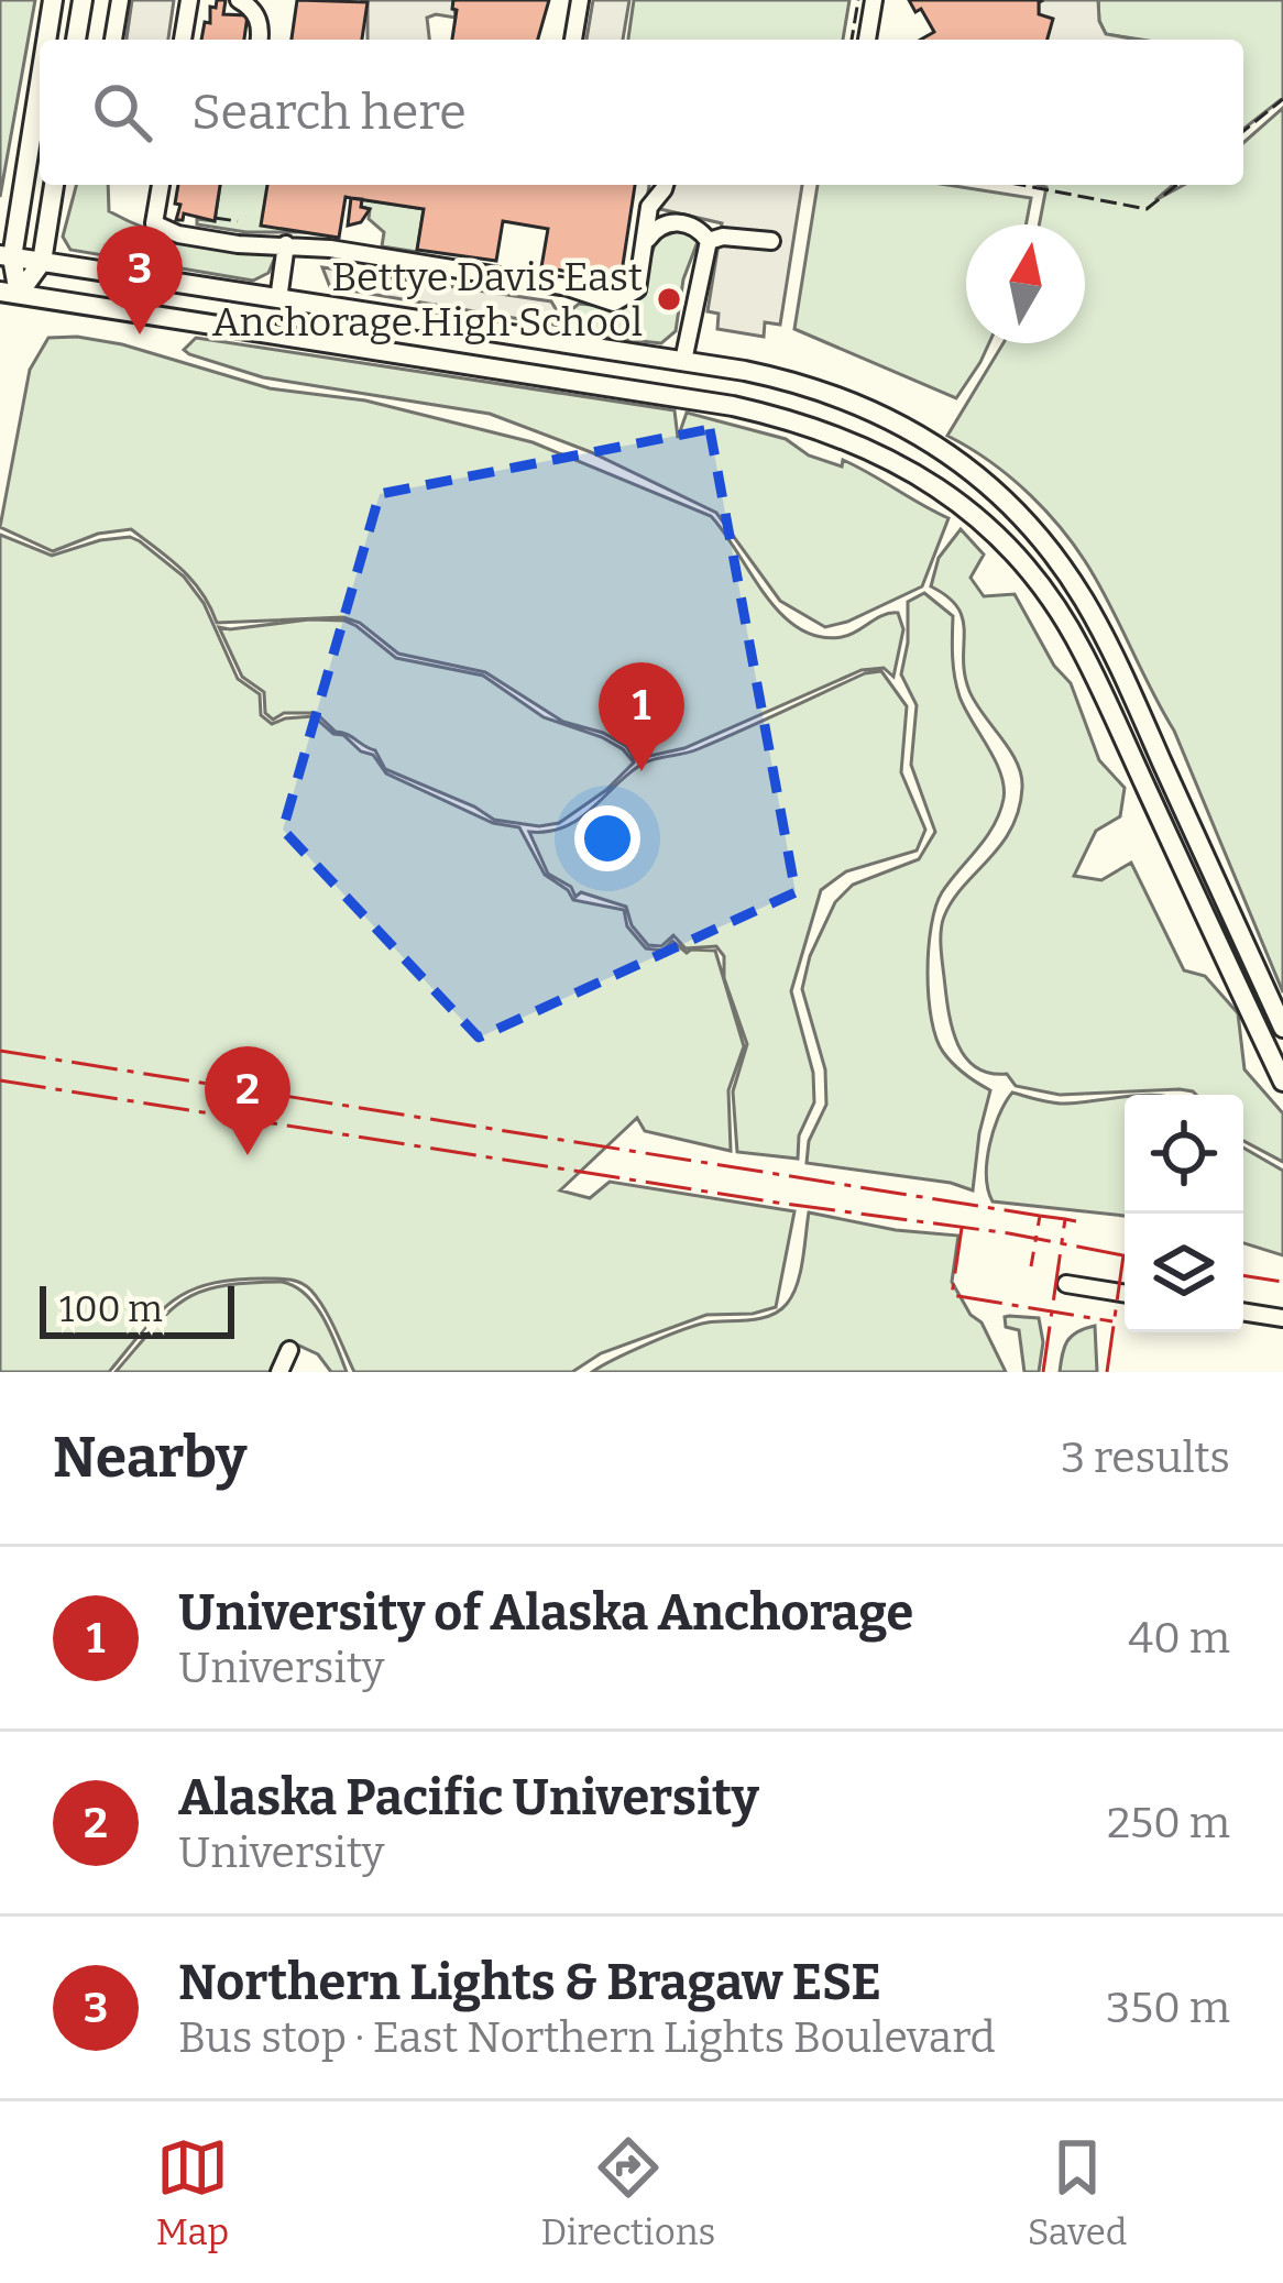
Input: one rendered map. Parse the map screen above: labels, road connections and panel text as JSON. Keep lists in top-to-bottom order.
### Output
{
  "places": ["Bettye Davis East Anchorage High School"],
  "scale_bar": "100 m",
  "north": "top",
  "page": {
    "search": "Search here",
    "pins": ["3", "1", "2"],
    "scale": "100 m",
    "heading": ["Nearby", "3 results"],
    "list": [
      {
        "mark": "1",
        "name": "University of Alaska Anchorage",
        "note": "University",
        "value": "40 m"
      },
      {
        "mark": "2",
        "name": "Alaska Pacific University",
        "note": "University",
        "value": "250 m"
      },
      {
        "mark": "3",
        "name": "Northern Lights & Bragaw ESE",
        "note": "Bus stop · East Northern Lights Boulevard",
        "value": "350 m"
      }
    ],
    "nav": ["Map", "Directions", "Saved"]
  }
}
